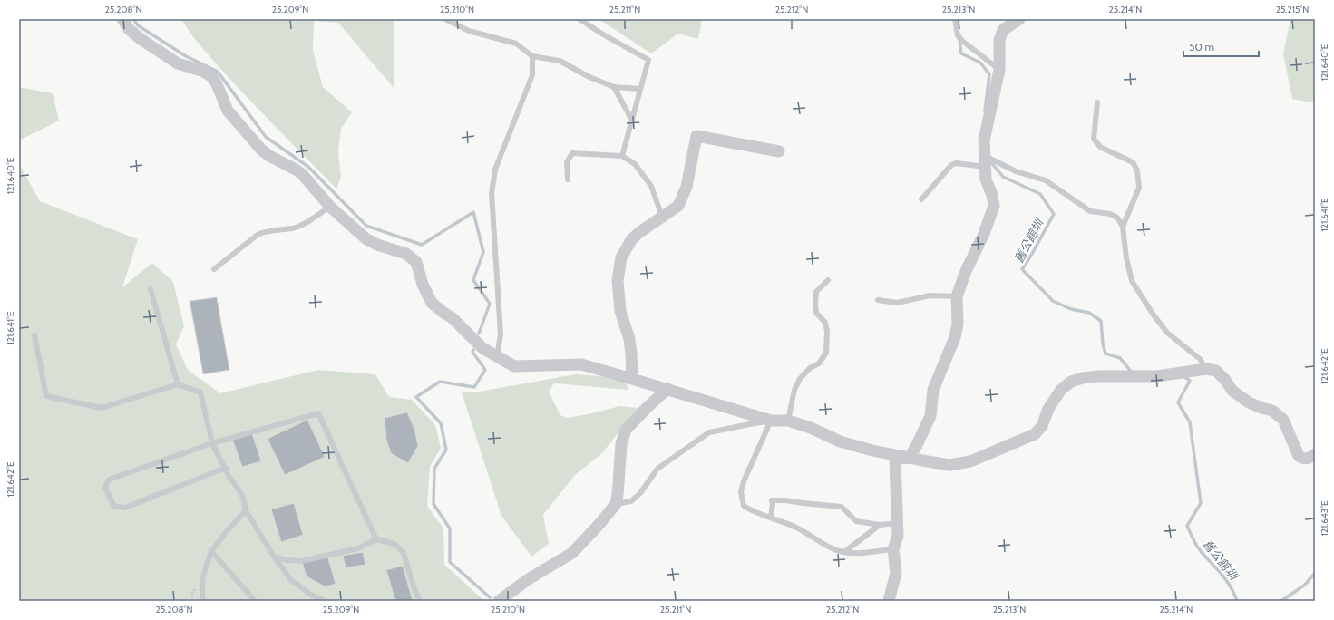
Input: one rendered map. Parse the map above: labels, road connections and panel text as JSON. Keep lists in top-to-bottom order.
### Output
{
  "water": ["舊公館圳"],
  "scale_bar": "50 m",
  "coordinates": [
    "25.208°N",
    "25.209°N",
    "25.210°N",
    "25.211°N",
    "25.212°N",
    "25.213°N",
    "25.214°N",
    "25.215°N",
    "121.640°E",
    "121.641°E",
    "121.642°E",
    "121.643°E"
  ]
}
